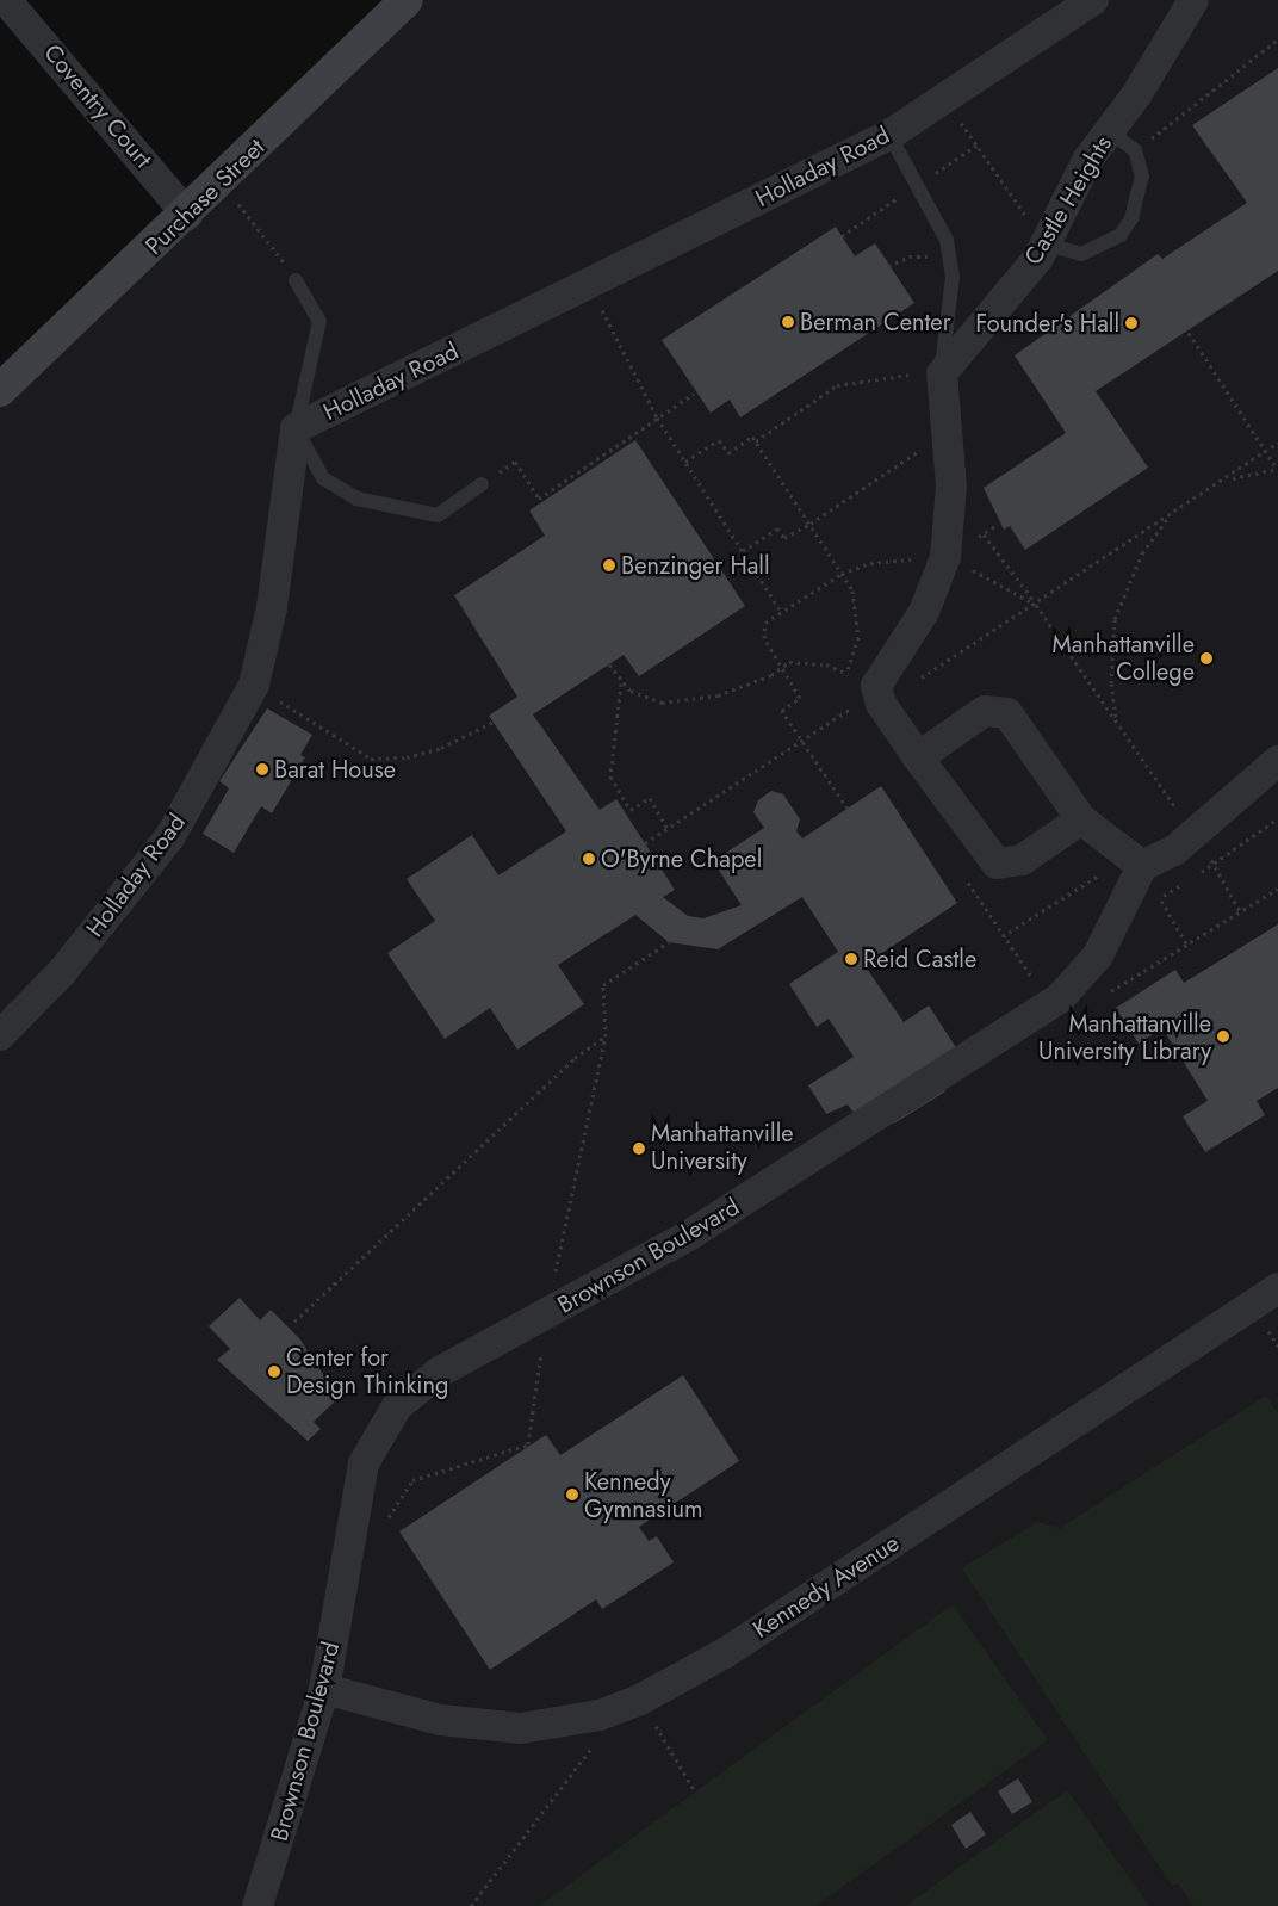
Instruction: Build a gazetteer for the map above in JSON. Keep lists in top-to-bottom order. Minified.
{"streets":{"main road":["Purchase Street"],"street":["Coventry Court","Holladay Road","Castle Heights","Brownson Boulevard","Kennedy Avenue"]},"crossings":[["Coventry Court","Purchase Street"],["Brownson Boulevard","Kennedy Avenue"]],"places":["Berman Center","Founder's Hall","Benzinger Hall","Manhattanville College","Barat House","O'Byrne Chapel","Reid Castle","Manhattanville University Library","Manhattanville University","Center for Design Thinking","Kennedy Gymnasium"]}
